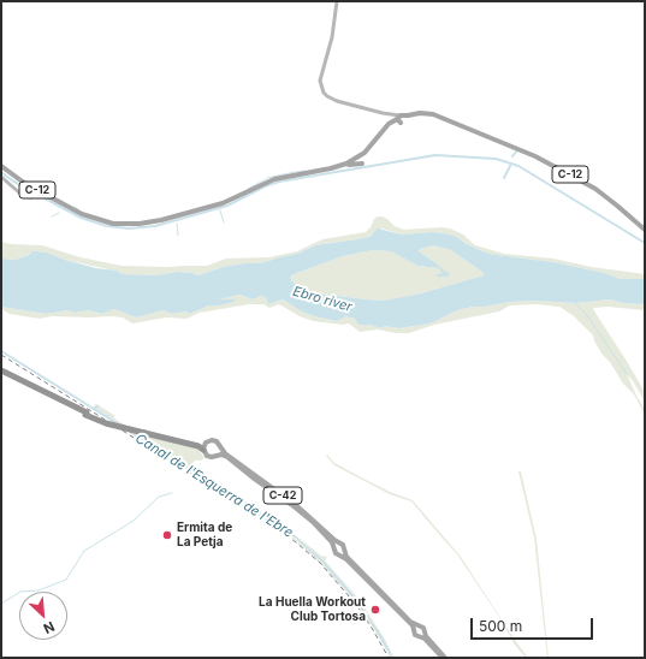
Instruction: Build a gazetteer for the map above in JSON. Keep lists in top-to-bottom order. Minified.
{"streets":{"highway":["C-42"],"main road":["C-12"]},"water":["Ebro river","Canal de l'Esquerra de l'Ebre"],"places":["Ermita de La Petja","La Huella Workout Club Tortosa"],"scale_bar":"500 m","north":"bottom right"}
